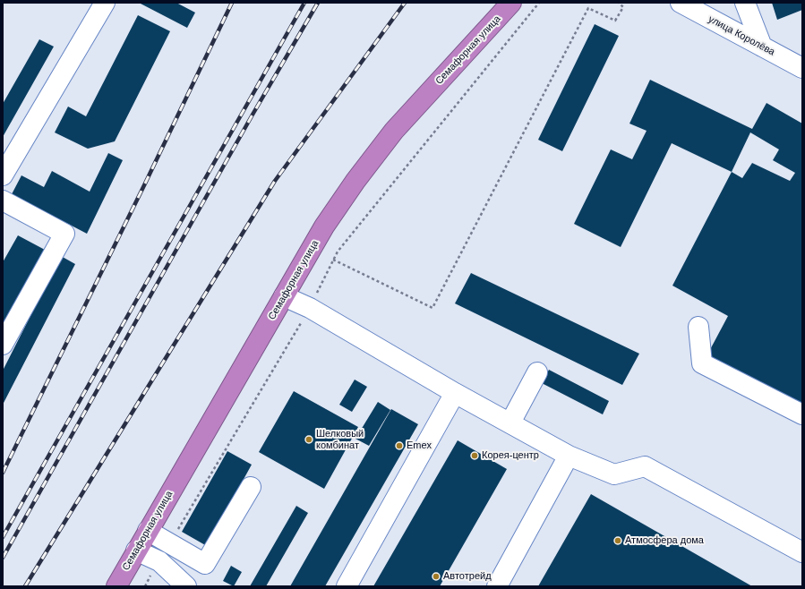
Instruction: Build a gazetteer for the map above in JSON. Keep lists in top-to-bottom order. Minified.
{"streets":{"highway":["Семафорная улица"],"street":["улица Королёва"]},"places":["Шелковый комбинат","Emex","Корея-центр","Атмосфера дома","Автотрейд"]}
